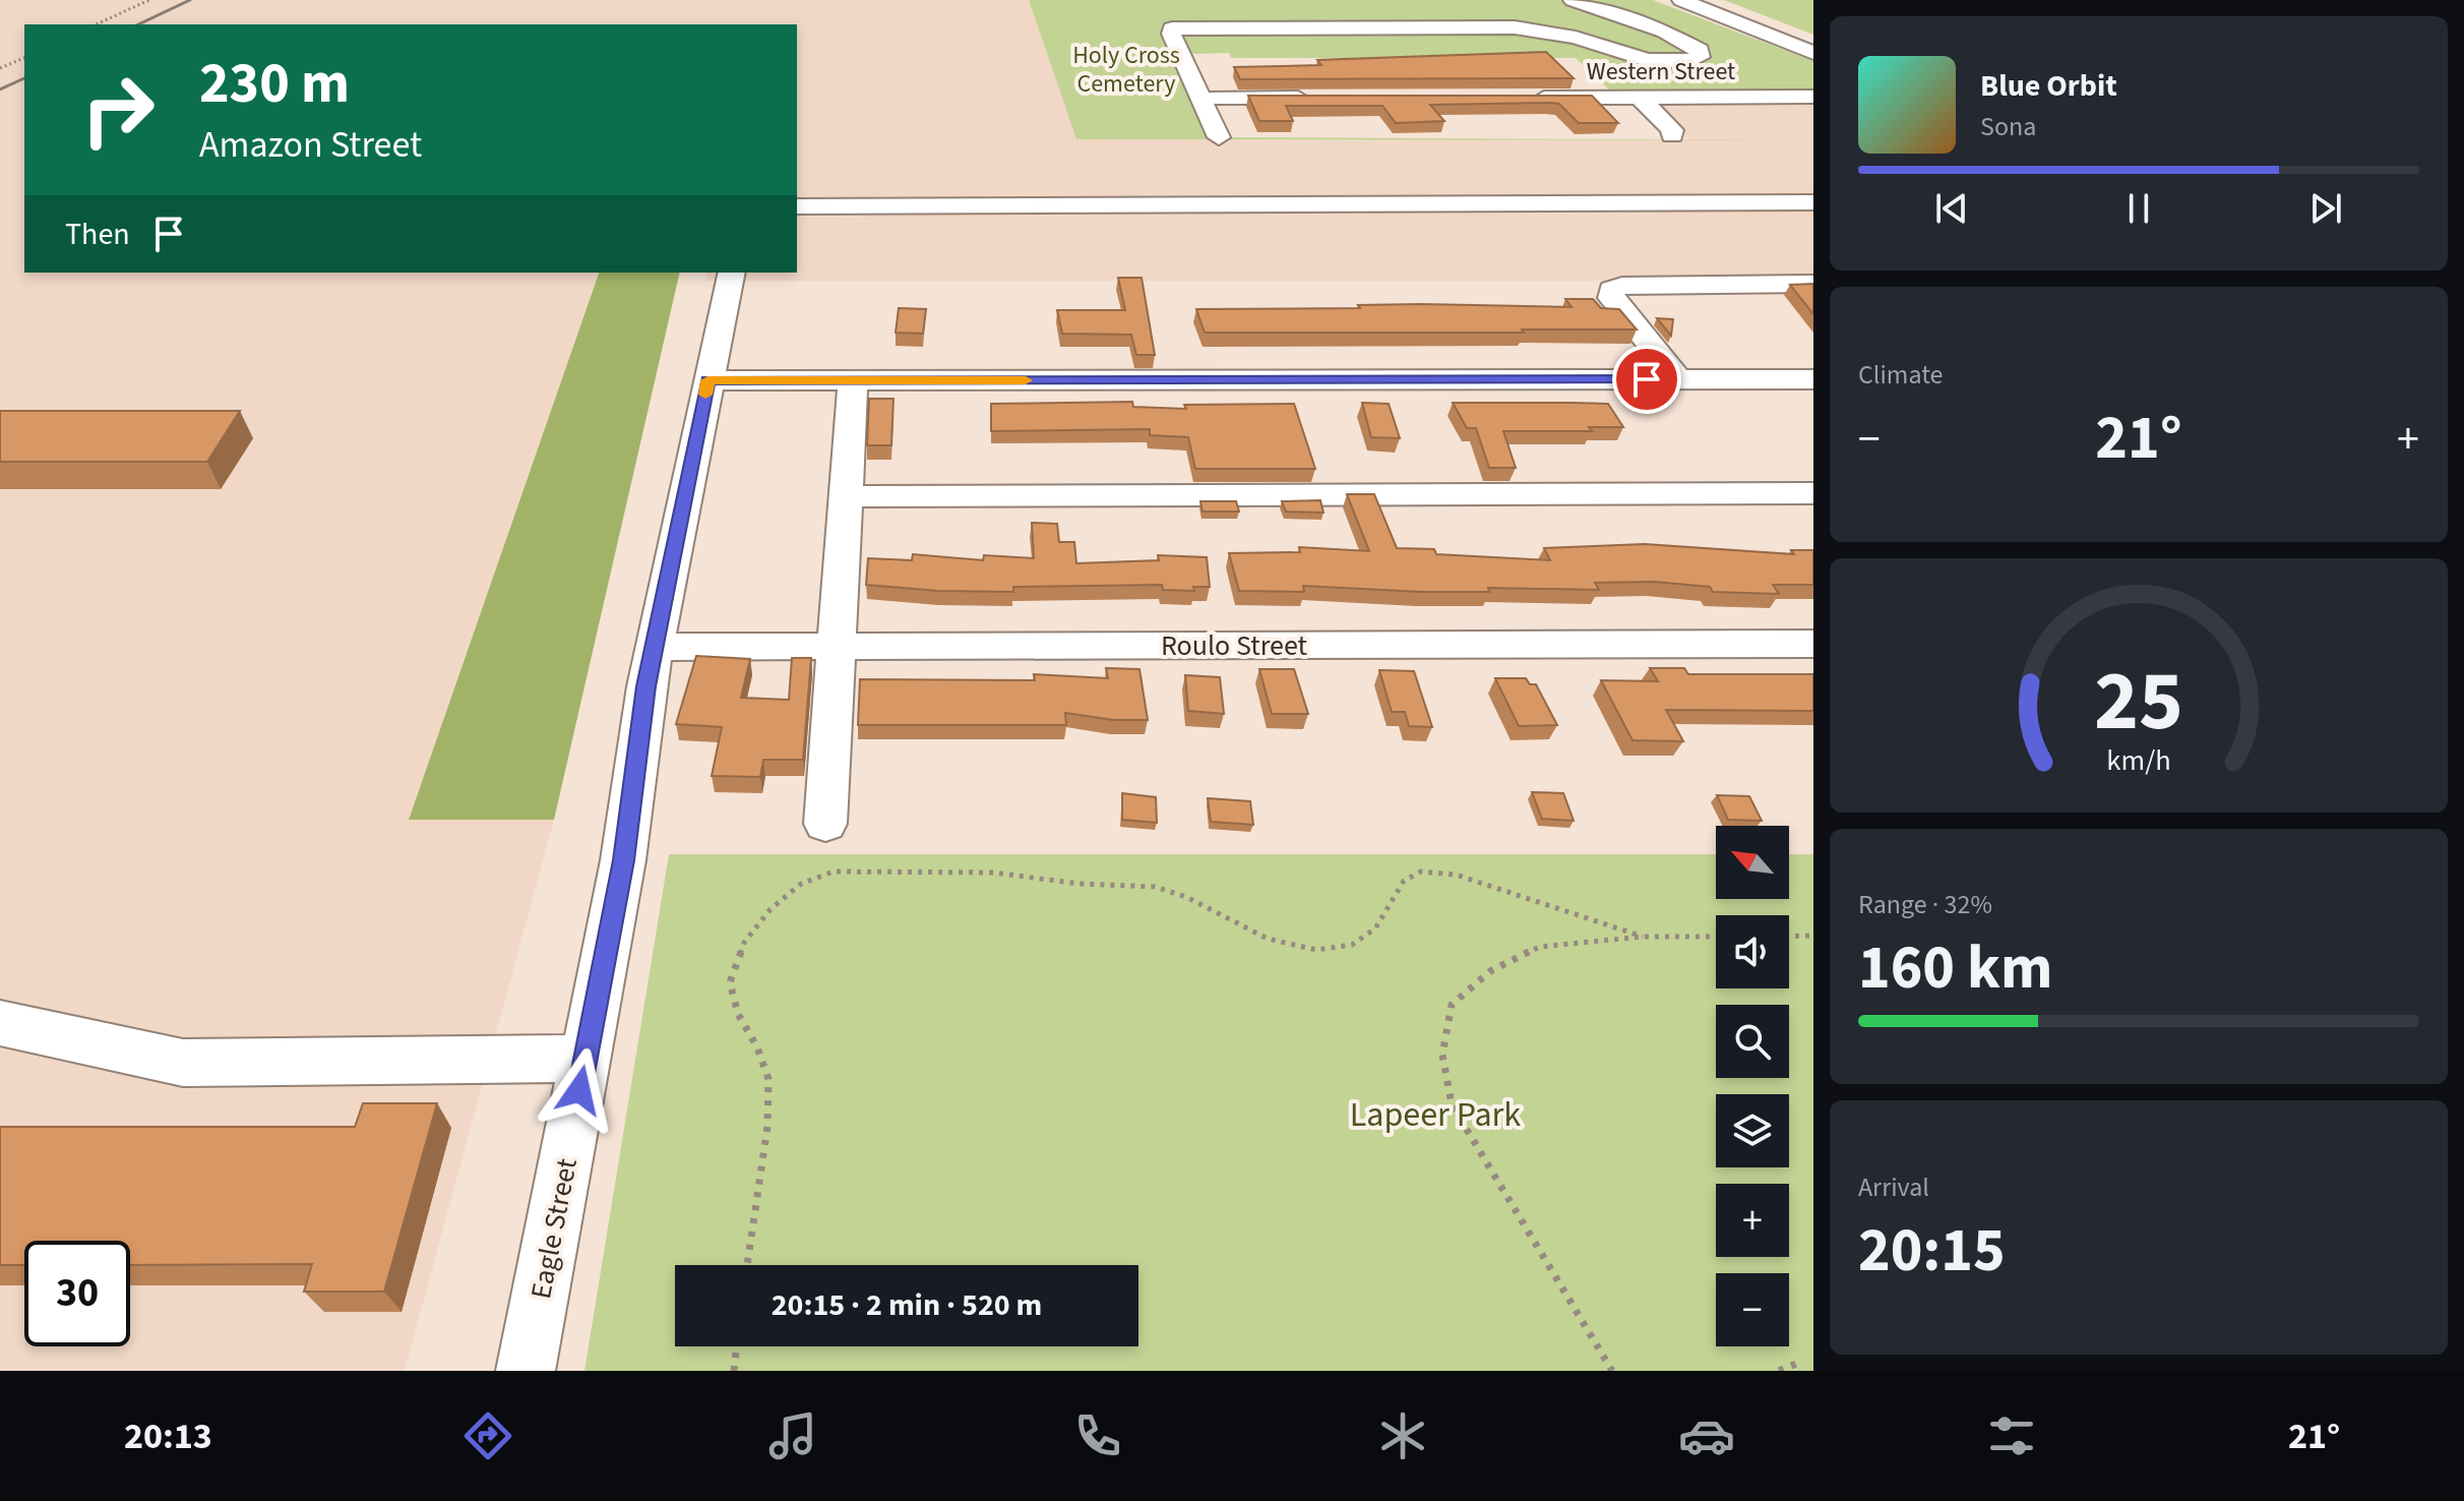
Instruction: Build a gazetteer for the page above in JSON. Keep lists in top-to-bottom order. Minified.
{"streets":{"street":["Western Street","Roulo Street","Eagle Street"]},"crossings":[["Roulo Street","Eagle Street"]],"parks":["Holy Cross Cemetery","Lapeer Park"],"north":"top left","page":{"turn":["230 m","Amazon Street"],"song":["Blue Orbit","Sona"],"then":"Then","tile":["Climate",["Range · 32%","160 km"],["Arrival","20:15"]],"heat":["−","21°","+"],"map_buttons":["+","−"],"limit":"30","trip":"20:15 · 2 min · 520 m","tabs":["20:13","21°"],"gauge":["25","km/h"]}}
